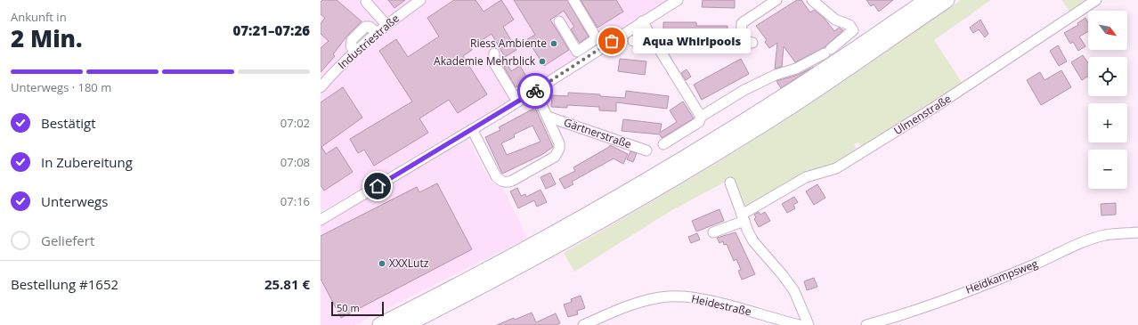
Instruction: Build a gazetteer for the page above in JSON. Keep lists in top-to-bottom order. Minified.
{"streets":{"street":["Industriestraße","Ulmenstraße","Gärtnerstraße","Heidkampsweg","Heidestraße"]},"places":["Aqua Whirlpools","Riess Ambiente","Akademie Mehrblick","XXXLutz"],"scale_bar":"50 m","north":"bottom right","page":{"heading":["2 Min.","Ankunft in","07:21–07:26"],"panel":["Bestellung #1652","25.81 €"],"map_buttons":["+","−"],"bubble":"Aqua Whirlpools","bar":"Unterwegs · 180 m","list":[["Bestätigt","07:02"],["In Zubereitung","07:08"],["Unterwegs","07:16"],"Geliefert"],"scale":"50 m"}}
